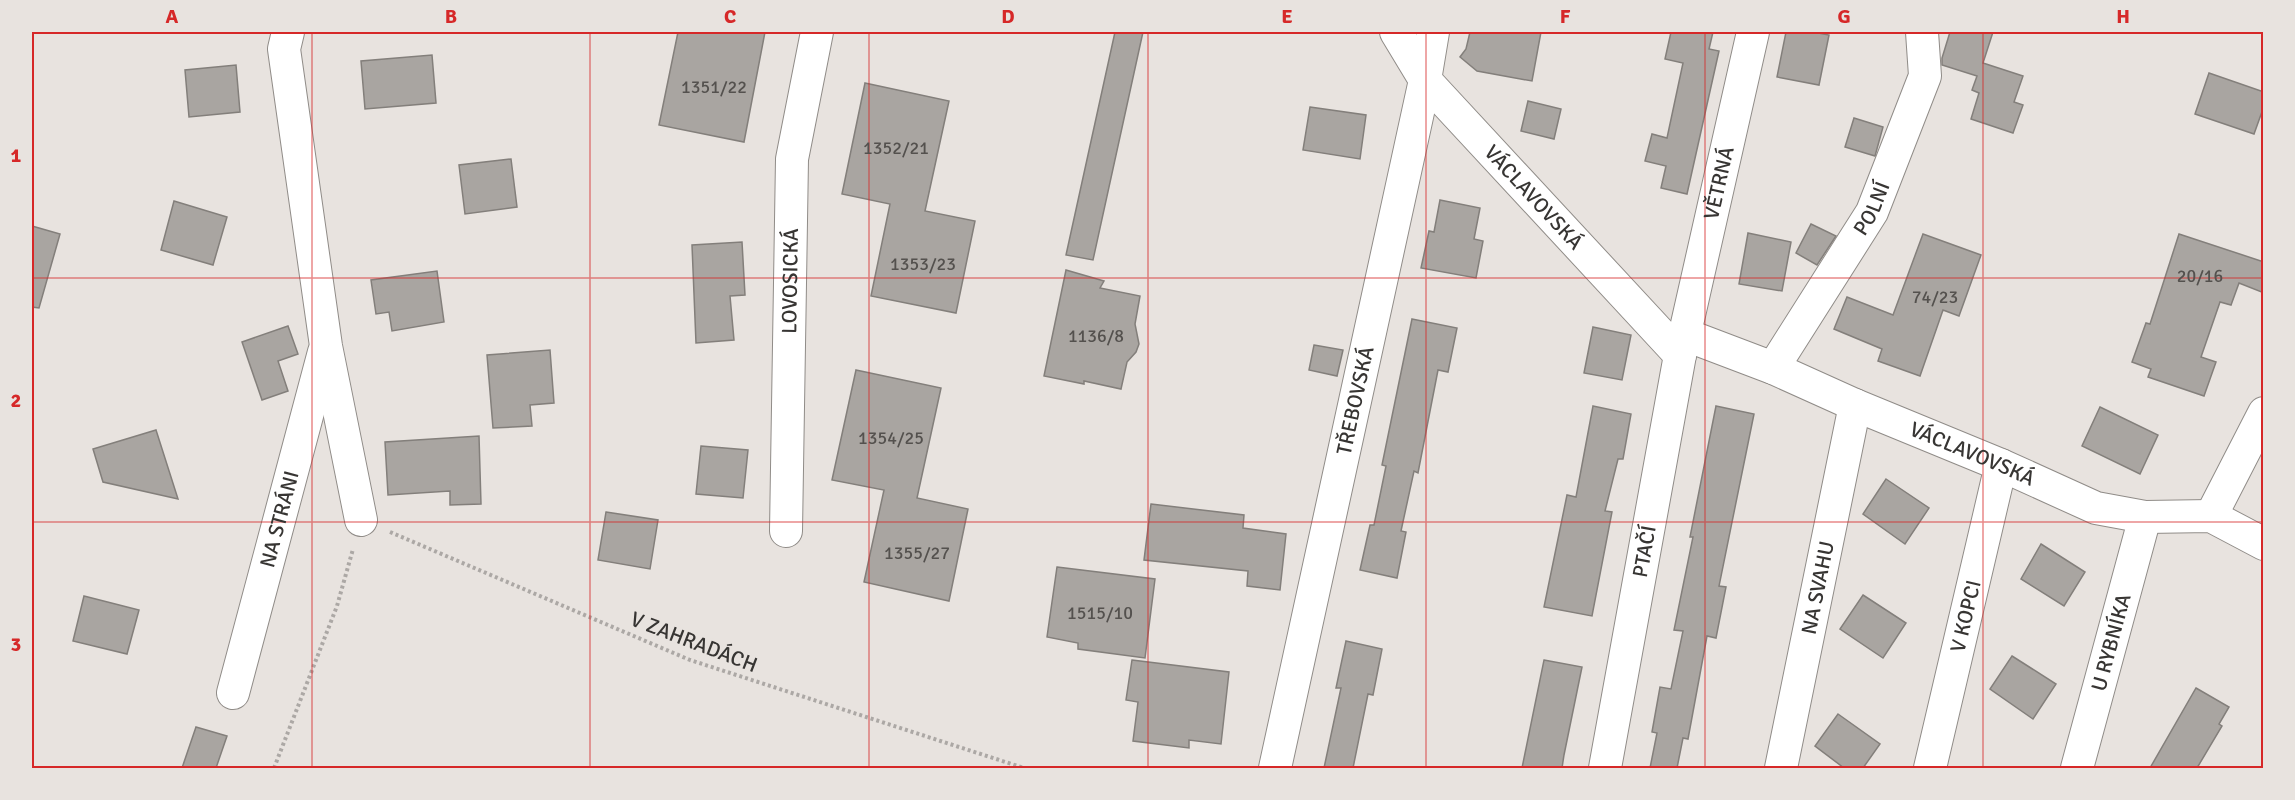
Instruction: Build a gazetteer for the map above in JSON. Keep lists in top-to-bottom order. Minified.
{"streets":{"street":["VĚTRNÁ","VÁCLAVOVSKÁ","POLNÍ","LOVOSICKÁ","TŘEBOVSKÁ","NA STRÁNI","PTAČÍ","NA SVAHU","V KOPCI","U RYBNÍKA"],"path":["V ZAHRADÁCH"]},"crossings":[["VĚTRNÁ","VÁCLAVOVSKÁ"],["VĚTRNÁ","PTAČÍ"],["VÁCLAVOVSKÁ","POLNÍ"],["VÁCLAVOVSKÁ","TŘEBOVSKÁ"],["VÁCLAVOVSKÁ","PTAČÍ"],["VÁCLAVOVSKÁ","NA SVAHU"],["VÁCLAVOVSKÁ","V KOPCI"],["VÁCLAVOVSKÁ","U RYBNÍKA"],["NA STRÁNI","V ZAHRADÁCH"]],"house_numbers":["1351/22","1352/21","1353/23","20/16","74/23","1136/8","1354/25","1355/27","1515/10"],"grid":{"columns":["A","B","C","D","E","F","G","H"],"rows":["1","2","3"]}}
